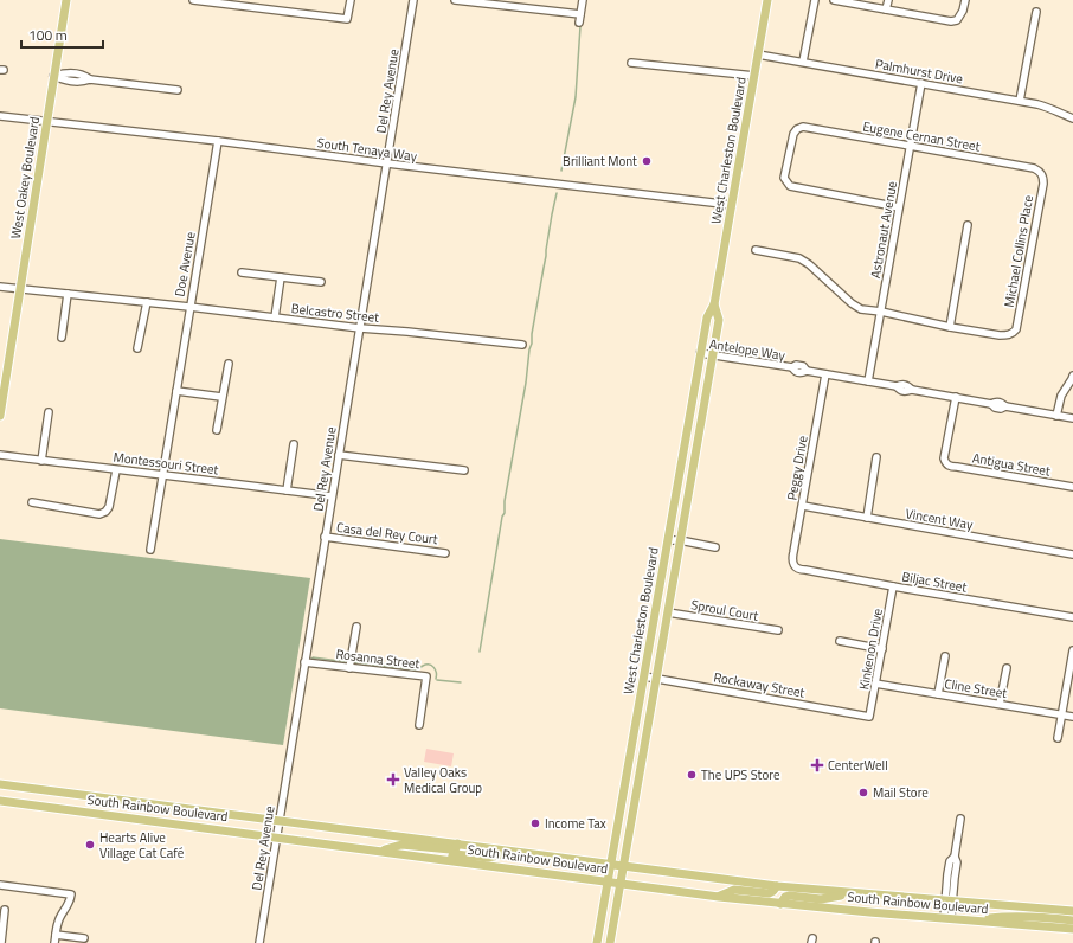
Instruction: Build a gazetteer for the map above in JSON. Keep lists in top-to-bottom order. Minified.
{"streets":{"main road":["West Charleston Boulevard","West Oakey Boulevard","South Rainbow Boulevard"],"street":["Palmhurst Drive","Del Rey Avenue","Eugene Cernan Street","South Tenaya Way","Astronaut Avenue","Michael Collins Place","Doe Avenue","Belcastro Street","Antelope Way","Montessouri Street","Antigua Street","Peggy Drive","Vincent Way","Casa del Rey Court","Biljac Street","Sproul Court","Kinkenon Drive","Rosanna Street","Rockaway Street","Cline Street"]},"crossings":[["Palmhurst Drive","West Charleston Boulevard"],["Palmhurst Drive","Astronaut Avenue"],["Del Rey Avenue","South Tenaya Way"],["Del Rey Avenue","Belcastro Street"],["Del Rey Avenue","Montessouri Street"],["Del Rey Avenue","Casa del Rey Court"],["Del Rey Avenue","Rosanna Street"],["Del Rey Avenue","South Rainbow Boulevard"],["Eugene Cernan Street","Astronaut Avenue"],["Eugene Cernan Street","Michael Collins Place"],["South Tenaya Way","West Charleston Boulevard"],["South Tenaya Way","West Oakey Boulevard"],["South Tenaya Way","Doe Avenue"],["West Charleston Boulevard","Antelope Way"],["West Charleston Boulevard","Sproul Court"],["West Charleston Boulevard","Rockaway Street"],["West Charleston Boulevard","South Rainbow Boulevard"],["West Oakey Boulevard","Belcastro Street"],["Astronaut Avenue","Antelope Way"],["Doe Avenue","Belcastro Street"],["Doe Avenue","Montessouri Street"],["Antelope Way","Antigua Street"],["Antelope Way","Peggy Drive"],["Peggy Drive","Vincent Way"],["Peggy Drive","Biljac Street"],["Biljac Street","Kinkenon Drive"],["Kinkenon Drive","Rockaway Street"],["Kinkenon Drive","Cline Street"]],"places":{"other":["Brilliant Mont","The UPS Store","Mail Store","Income Tax","Hearts Alive Village Cat Café"],"health":["CenterWell","Valley Oaks Medical Group"]},"scale_bar":"100 m"}
